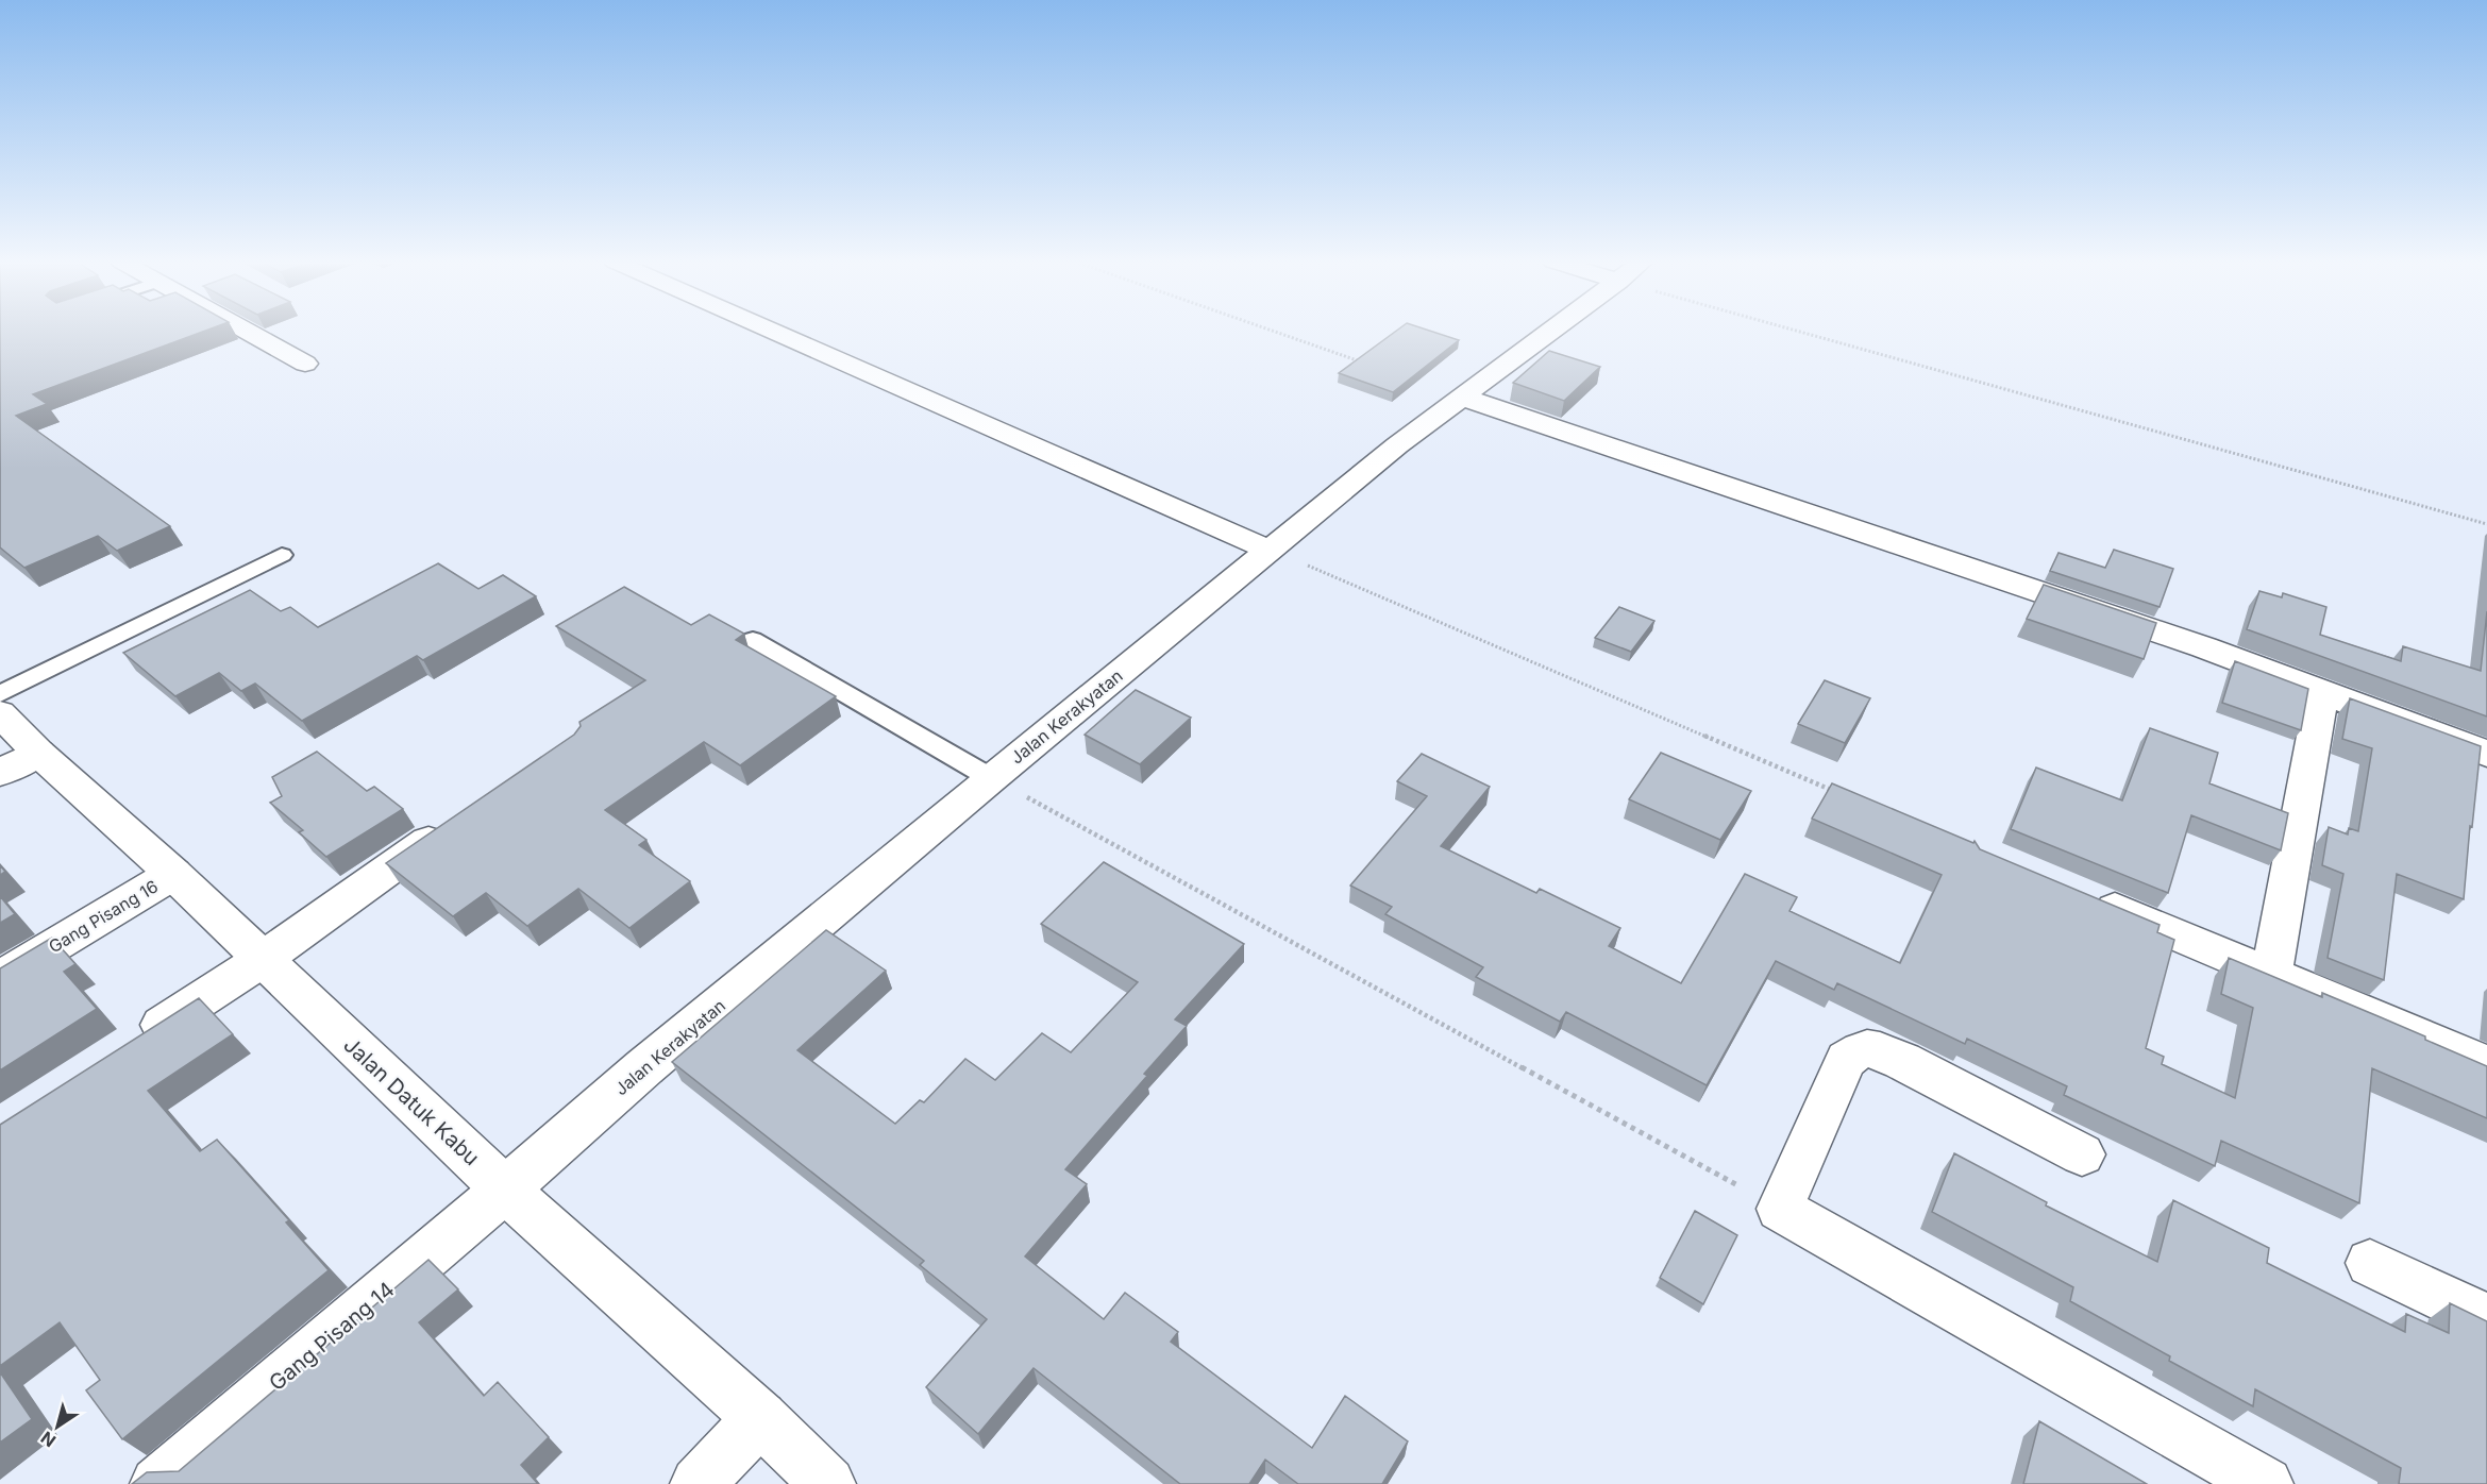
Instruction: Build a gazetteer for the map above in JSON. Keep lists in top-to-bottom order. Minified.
{"streets":{"street":["Jalan Kerakyatan","Gang Pisang 16","Jalan Datuk Kabu","Gang Pisang 14"]},"crossings":[["Jalan Kerakyatan","Jalan Datuk Kabu"],["Jalan Kerakyatan","Gang Pisang 14"],["Gang Pisang 16","Jalan Datuk Kabu"],["Jalan Datuk Kabu","Gang Pisang 14"]],"north":"bottom left"}
